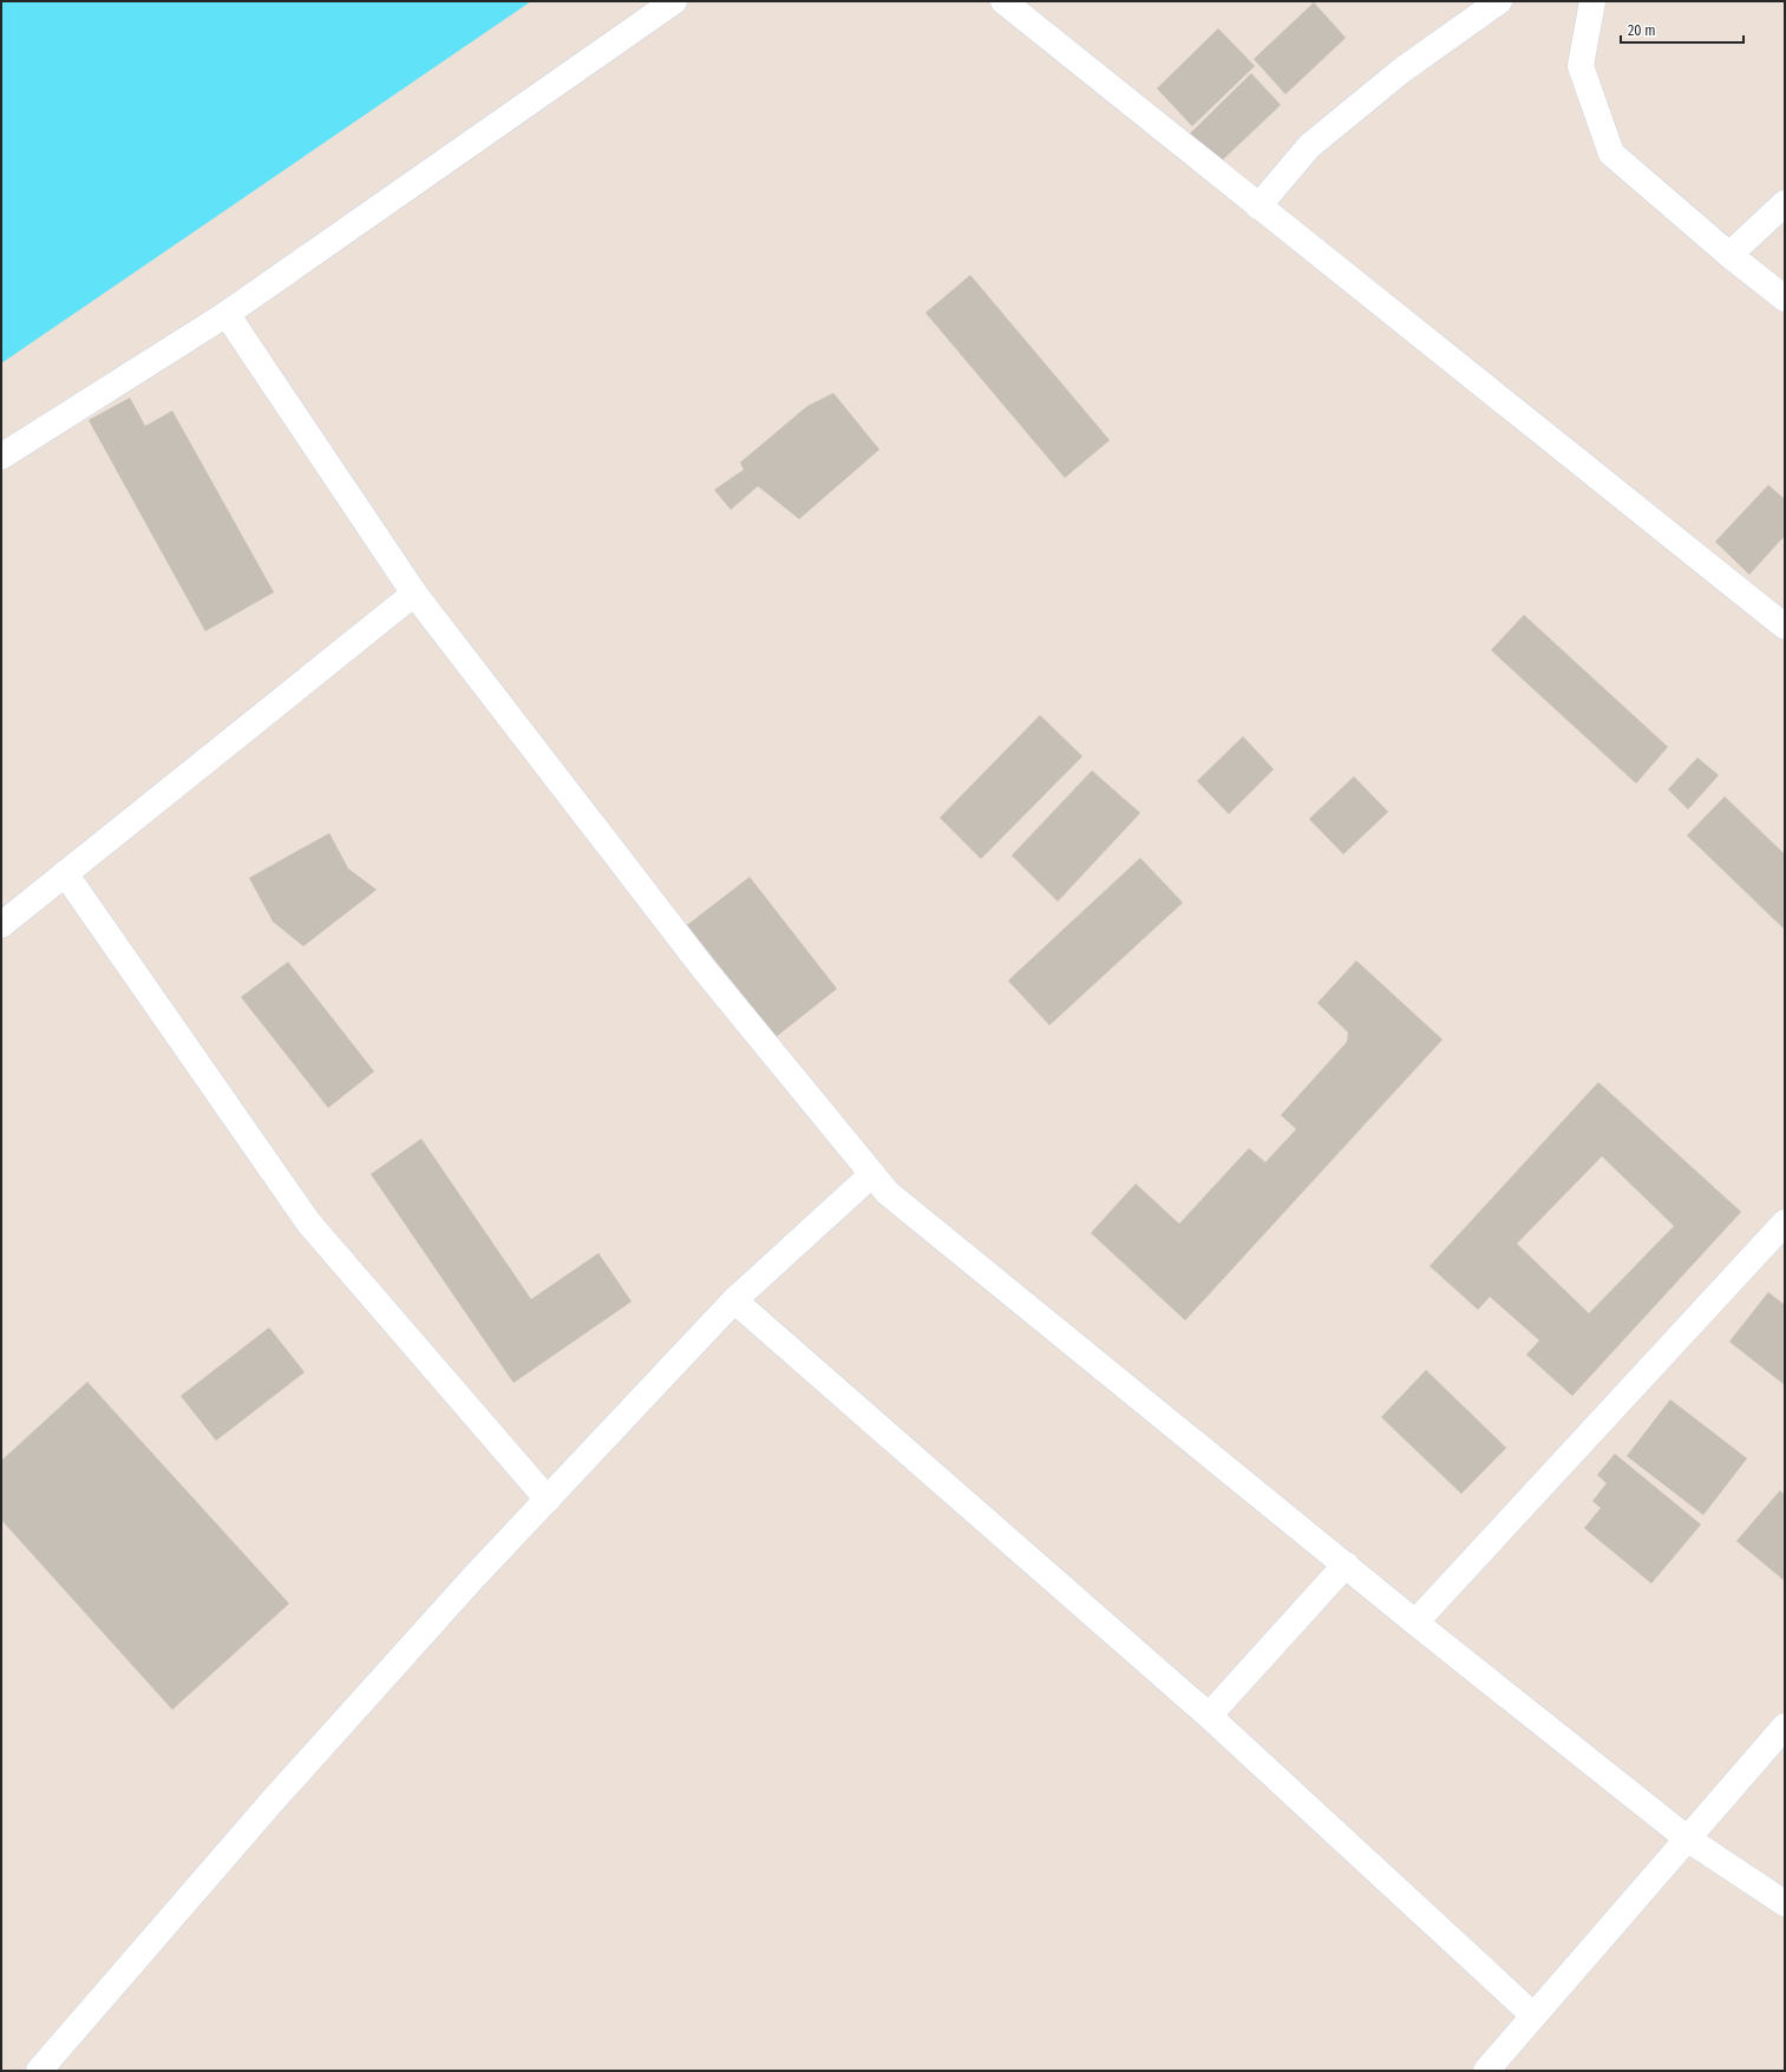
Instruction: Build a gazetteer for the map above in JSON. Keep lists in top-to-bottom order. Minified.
{"scale_bar":"20 m"}
